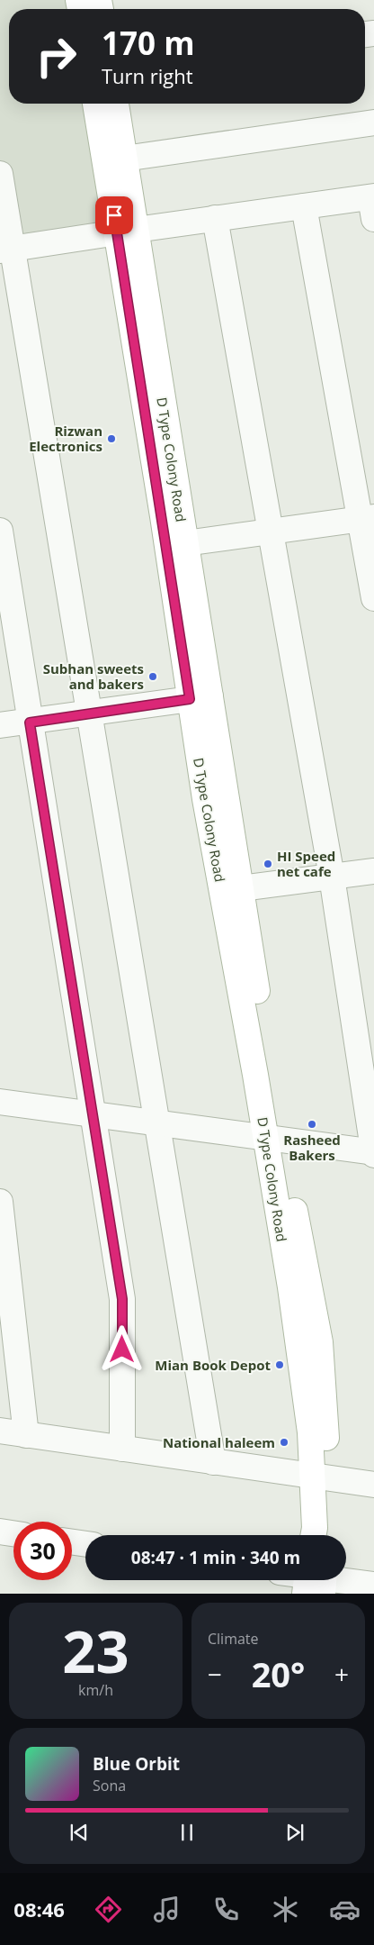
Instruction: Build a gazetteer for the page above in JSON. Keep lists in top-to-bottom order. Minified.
{"streets":{"main road":["D Type Colony Road"]},"places":["Rizwan Electronics","Subhan sweets and bakers","HI Speed net cafe","Rasheed Bakers","Mian Book Depot","National haleem"],"page":{"turn":["170 m","Turn right"],"limit":"30","trip":"08:47 · 1 min · 340 m","tile":[["23","km/h"],"Climate"],"heat":["−","20°","+"],"song":["Blue Orbit","Sona"],"tabs":"08:46"}}
